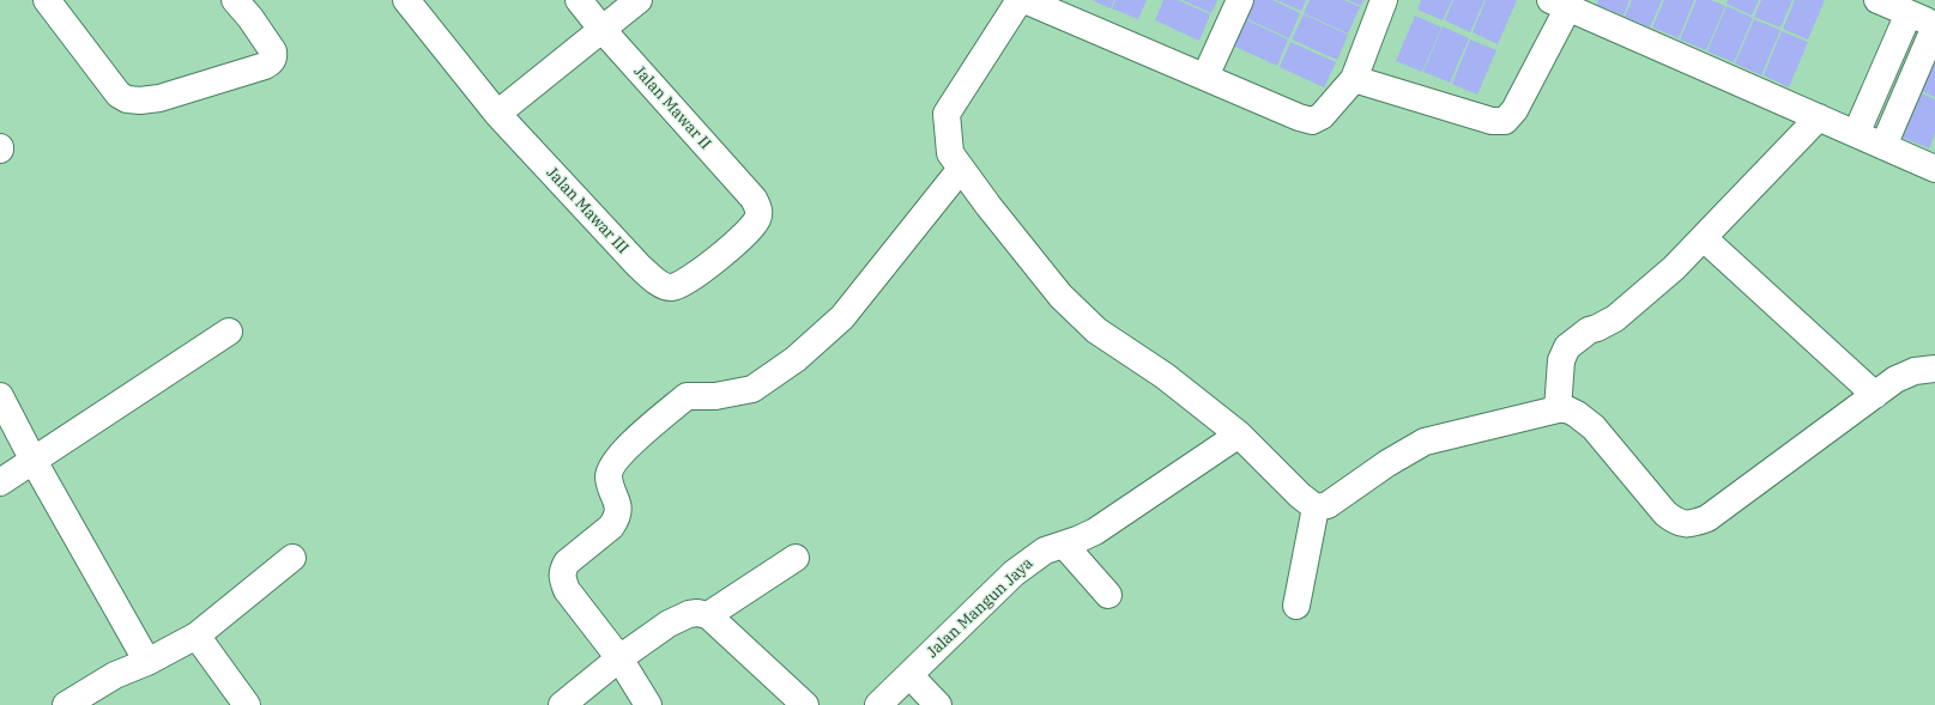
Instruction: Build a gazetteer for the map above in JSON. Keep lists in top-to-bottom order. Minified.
{"streets":{"street":["Jalan Mawar II","Jalan Mawar III","Jalan Mangun Jaya"]},"crossings":[["Jalan Mawar II","Jalan Mawar III"]]}
